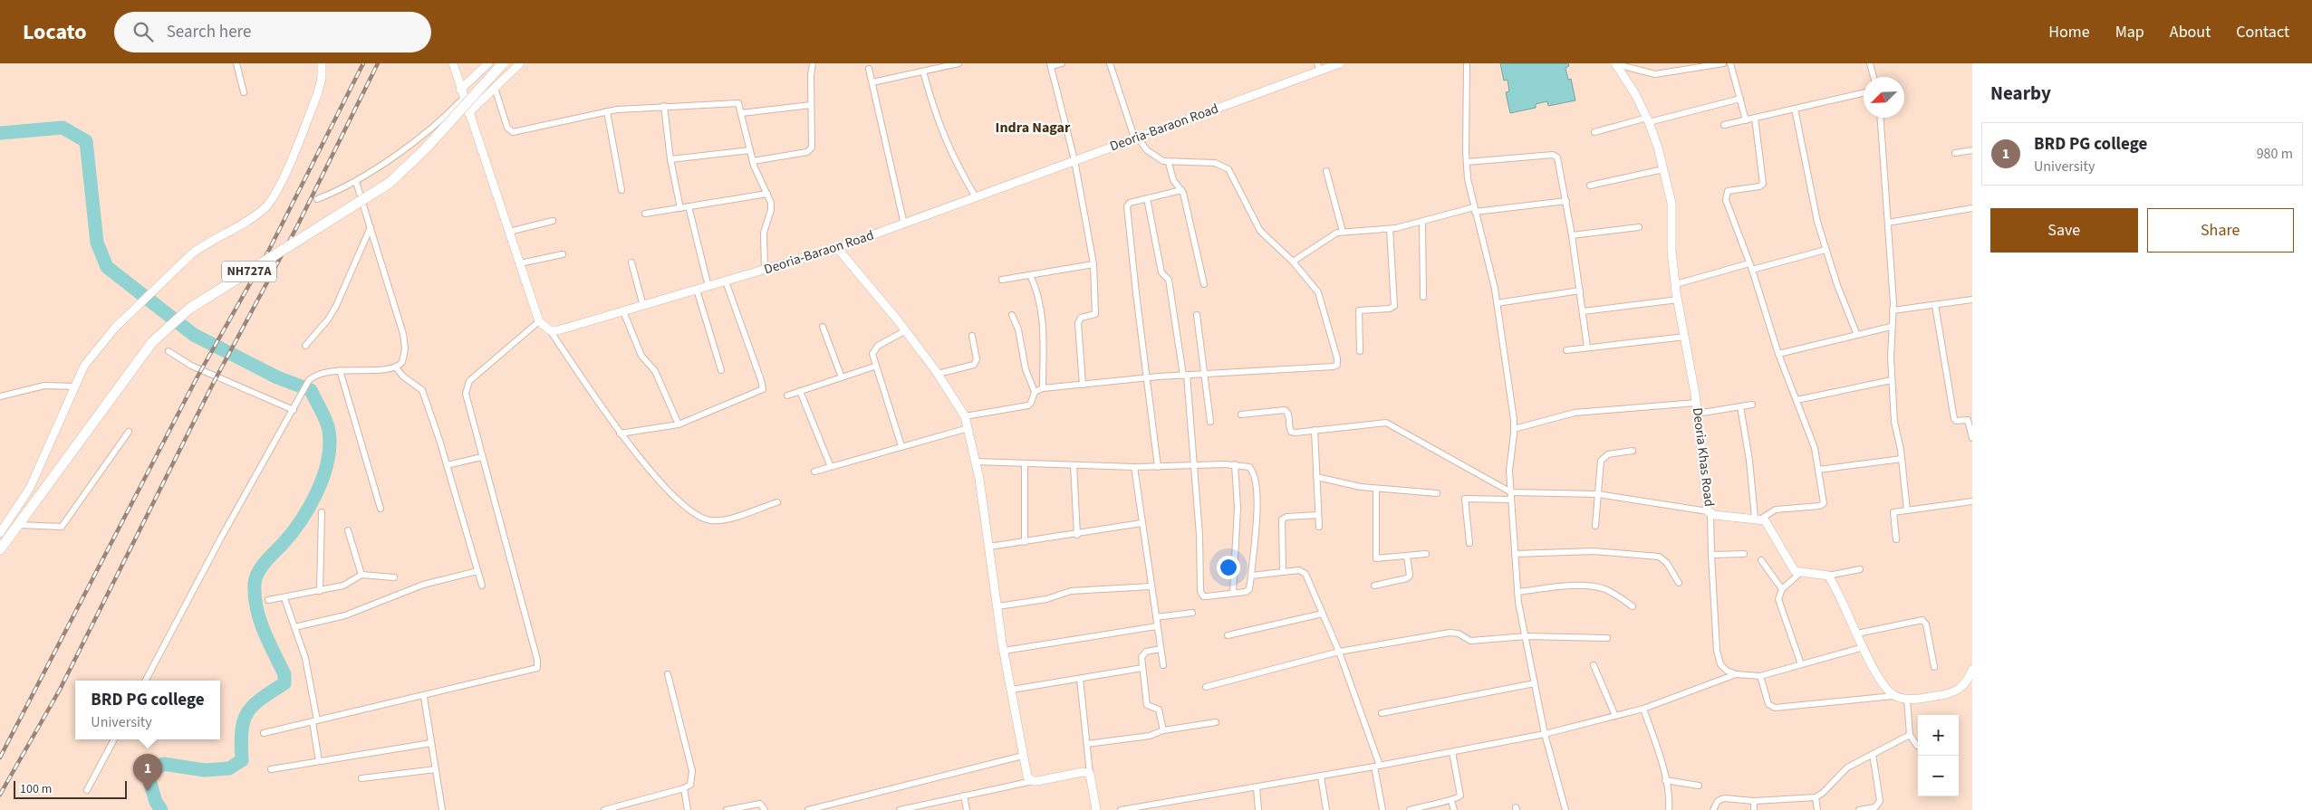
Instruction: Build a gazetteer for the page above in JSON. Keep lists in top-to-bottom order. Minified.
{"streets":{"highway":["NH727A"],"street":["Deoria-Baraon Road","Deoria Khas Road"]},"districts":["Indra Nagar"],"scale_bar":"100 m","north":"bottom left","page":{"header":"Locato","search":"Search here","nav":["Home","Map","About","Contact"],"heading":"Nearby","list":[{"mark":"1","name":"BRD PG college","note":"University","value":"980 m"}],"buttons":["Save","Share"],"popup":["BRD PG college","University"],"map_buttons":["+","−"],"pins":"1","scale":"100 m"}}
